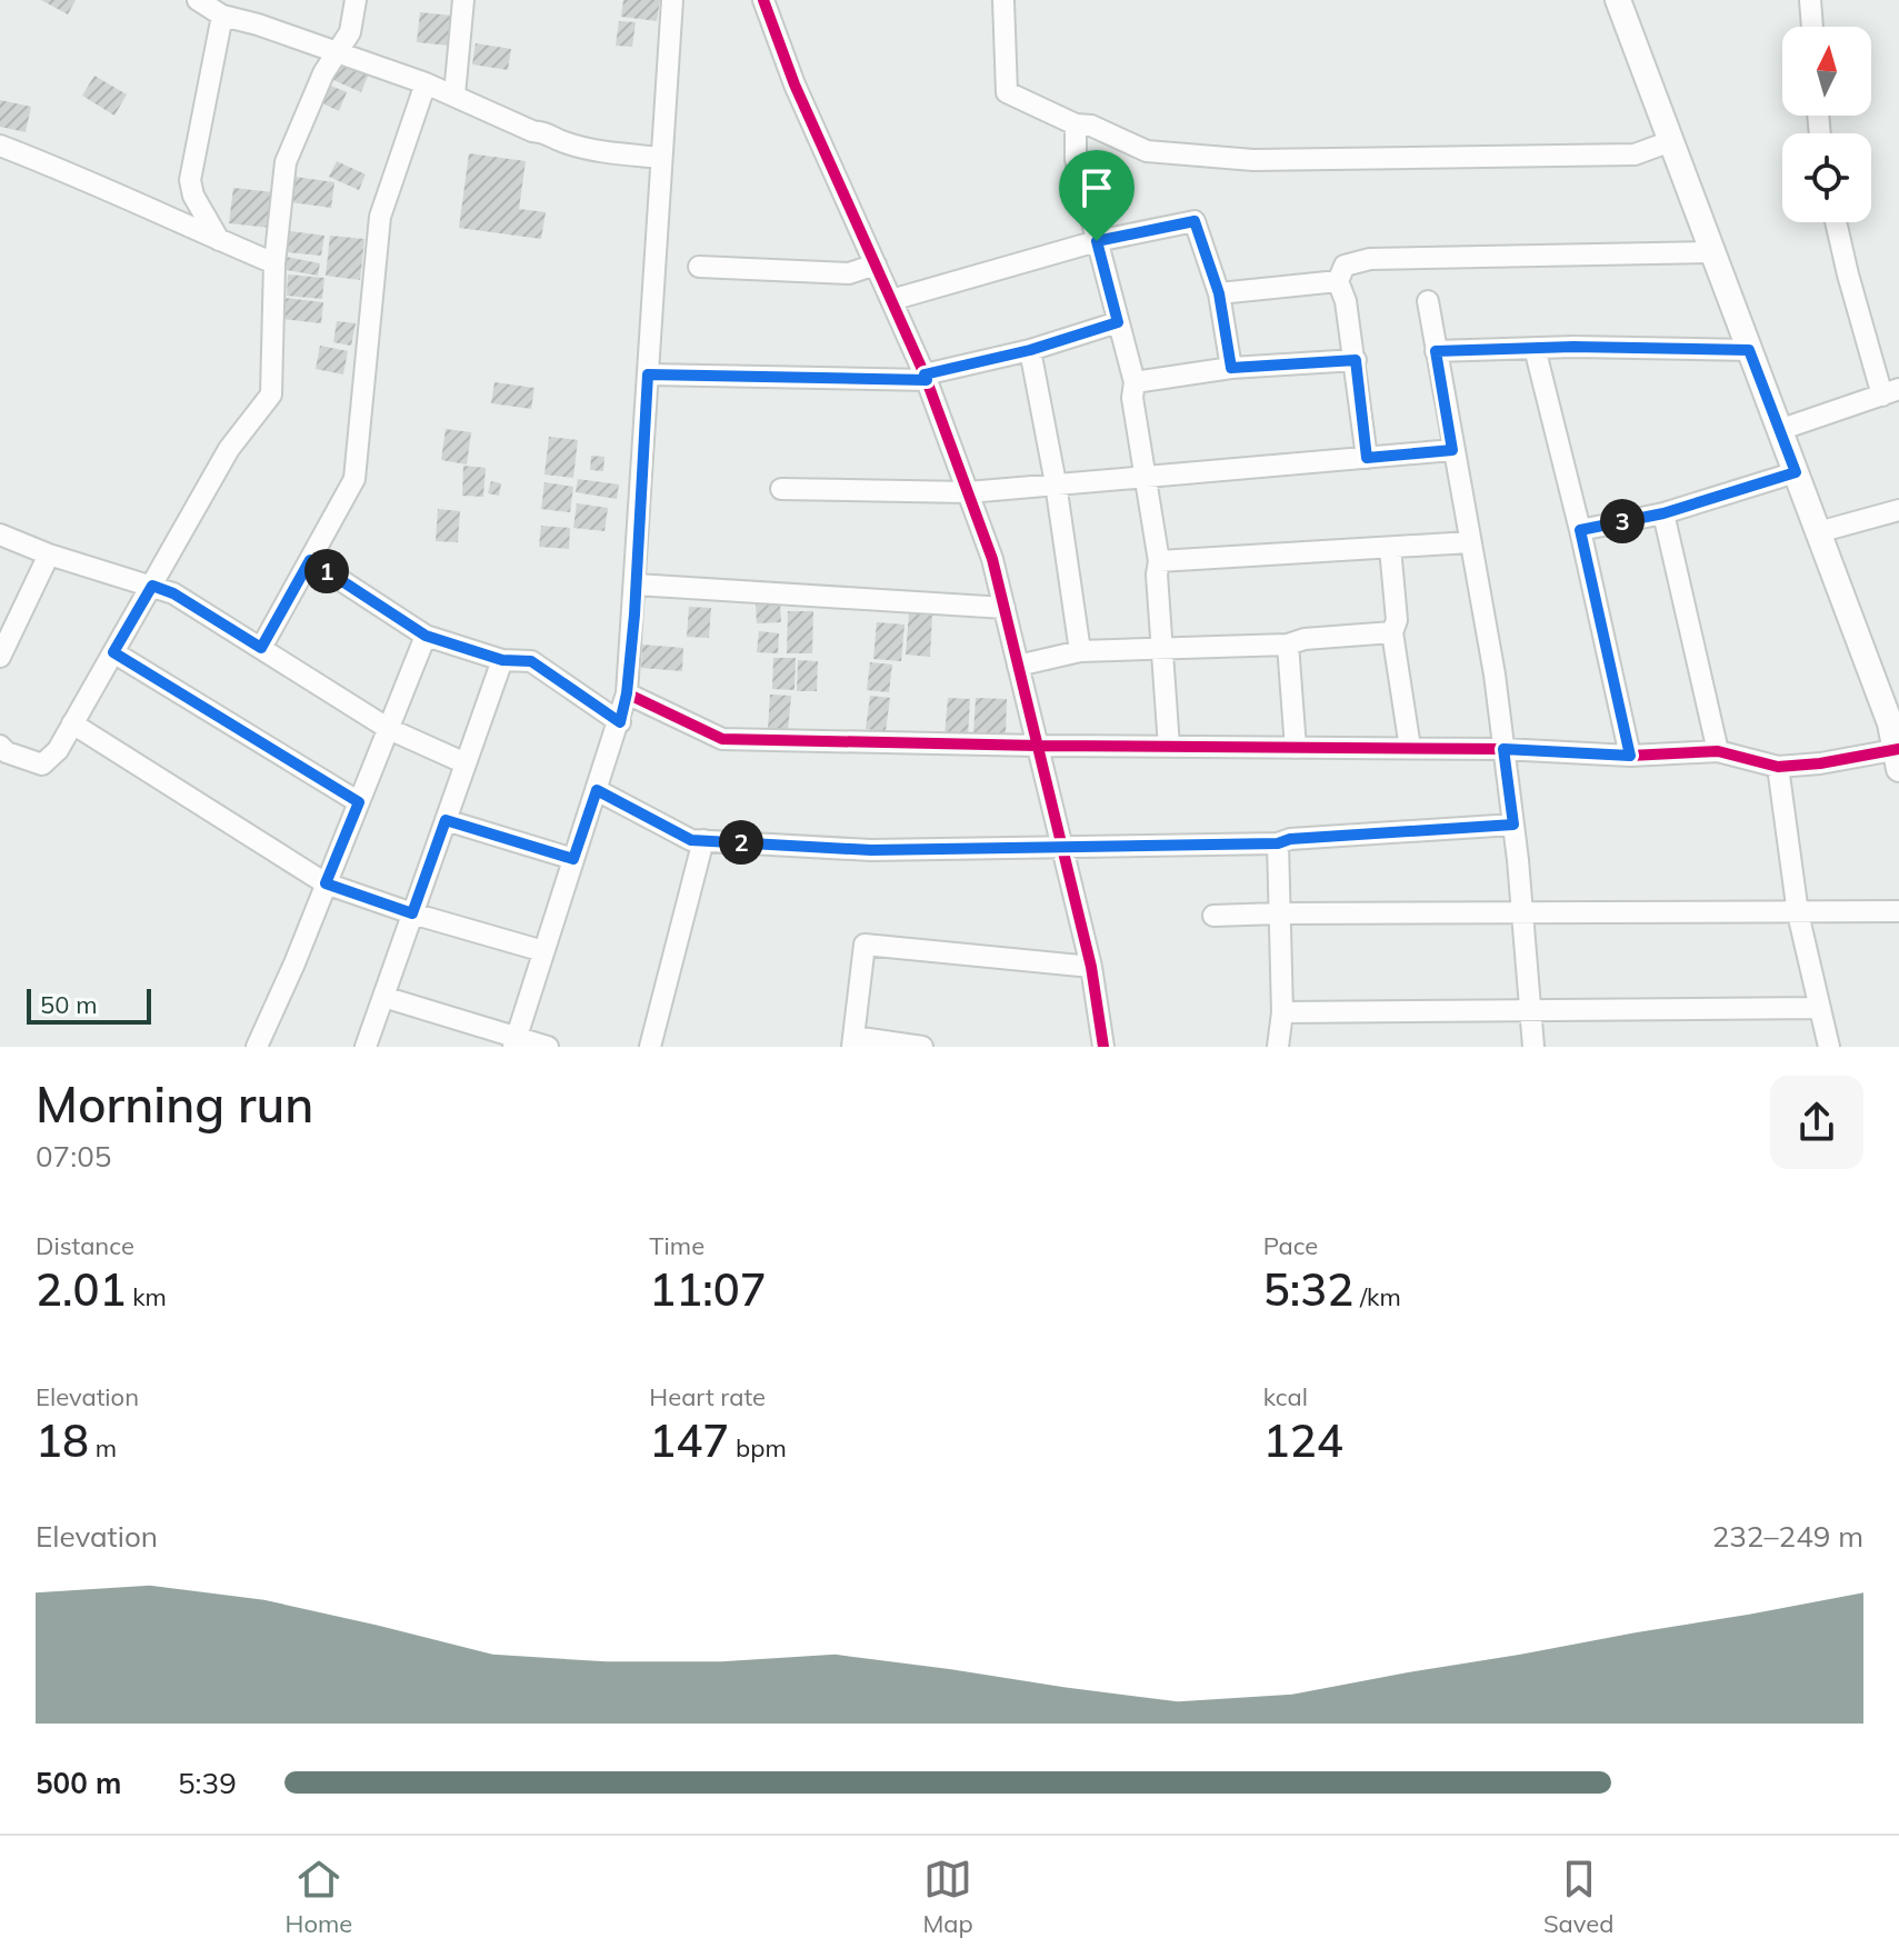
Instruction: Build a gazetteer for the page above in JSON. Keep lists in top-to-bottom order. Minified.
{"scale_bar":"50 m","north":"top","page":{"pins":["3","1","2"],"scale":"50 m","heading":["Morning run","07:05"],"stats":[["Distance","2.01 km"],["Time","11:07"],["Pace","5:32 /km"],["Elevation","18 m"],["Heart rate","147 bpm"],["kcal","124"]],"chart":["Elevation","232–249 m"],"list":[{"name":"500 m","note":"5:39"}],"tabs":["Home","Map","Saved"]}}
